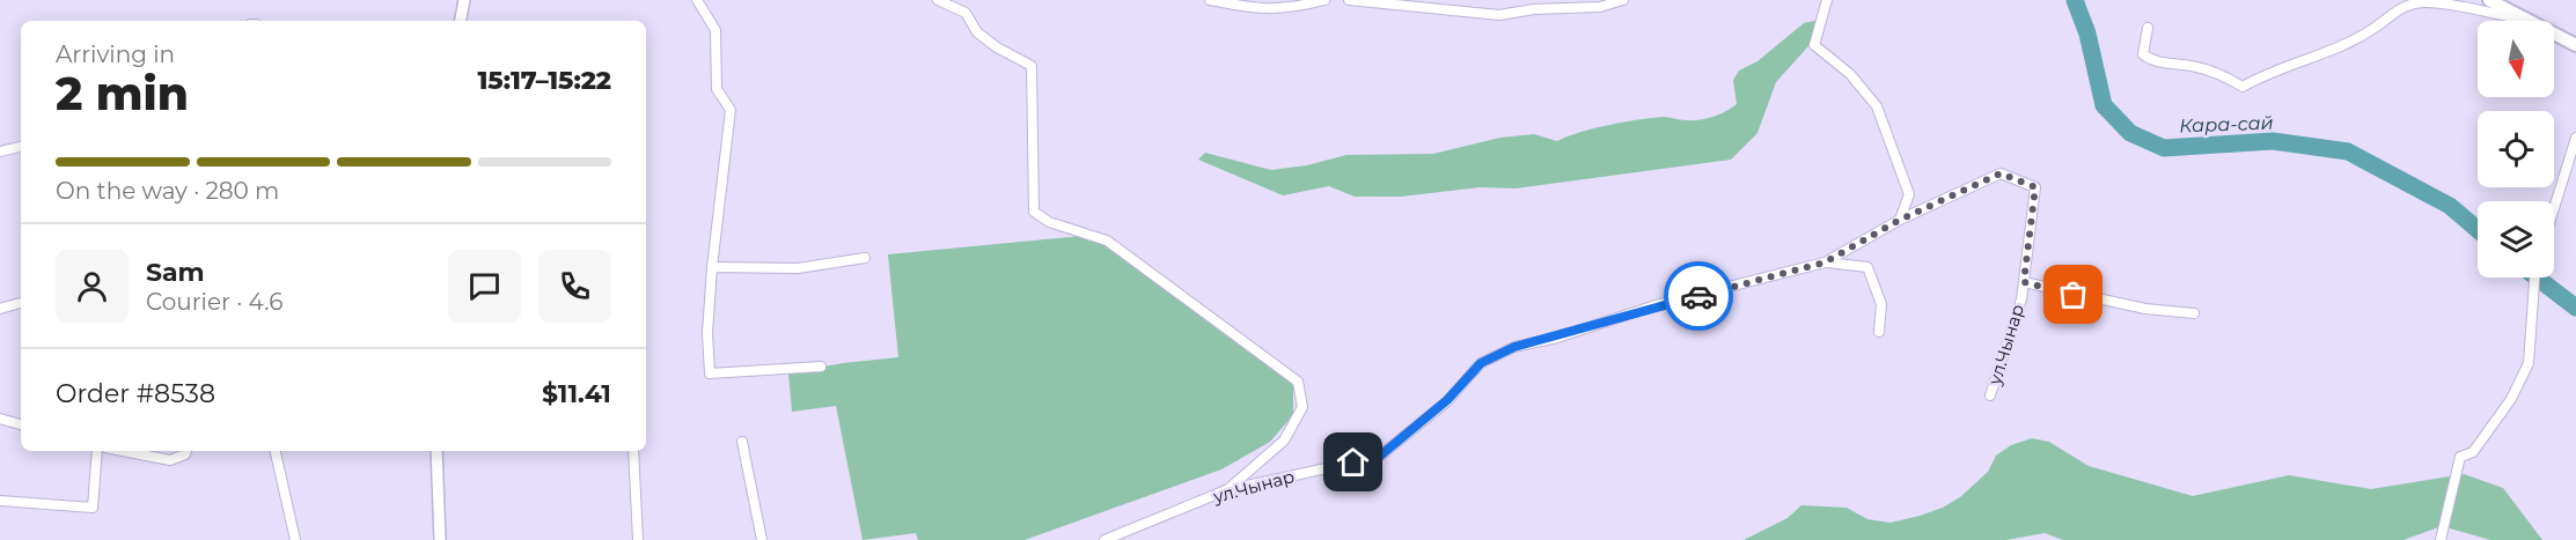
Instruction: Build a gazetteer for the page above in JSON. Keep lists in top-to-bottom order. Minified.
{"streets":{"street":["ул.Чынар"]},"water":["Кара-сай"],"north":"bottom","page":{"heading":["2 min","Arriving in","15:17–15:22"],"panel":["Sam","Courier · 4.6","Order #8538","$11.41"],"bar":"On the way · 280 m"}}
